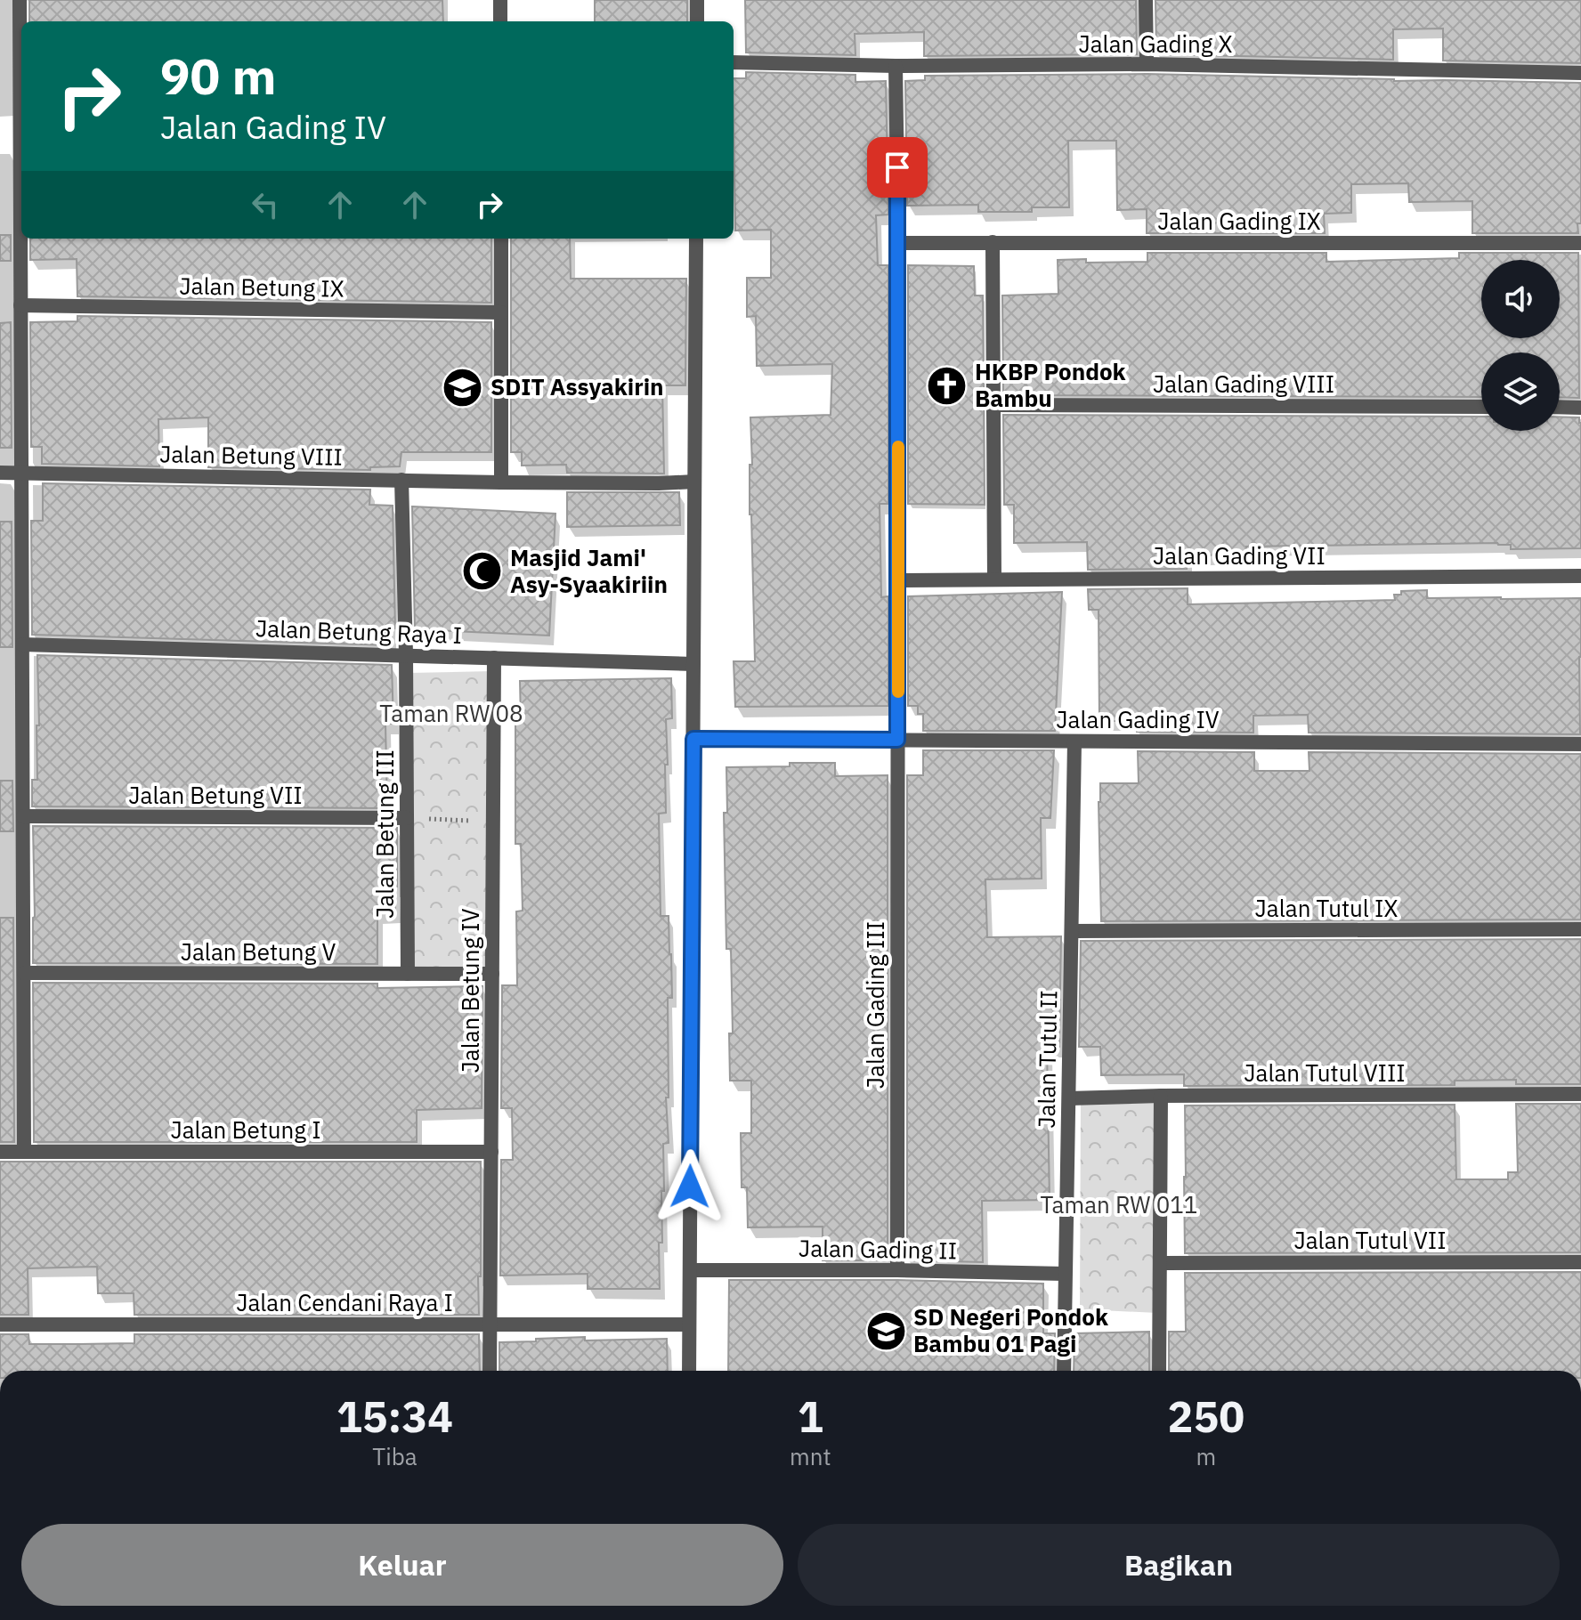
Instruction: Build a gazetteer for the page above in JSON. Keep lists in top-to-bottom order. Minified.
{"streets":{"street":["Jalan Gading X","Jalan Gading IX","Jalan Betung IX","Jalan Gading VIII","Jalan Betung VIII","Jalan Gading VII","Jalan Betung Raya I","Jalan Gading IV","Jalan Betung VII","Jalan Betung III","Jalan Tutul IX","Jalan Betung V","Jalan Betung IV","Jalan Gading III","Jalan Tutul II","Jalan Tutul VIII","Jalan Betung I","Jalan Tutul VII","Jalan Gading II","Jalan Cendani Raya I"]},"crossings":[["Jalan Gading X","Jalan Gading III"],["Jalan Gading IX","Jalan Gading III"],["Jalan Betung VIII","Jalan Betung III"],["Jalan Gading VII","Jalan Gading III"],["Jalan Betung Raya I","Jalan Betung III"],["Jalan Betung Raya I","Jalan Betung IV"],["Jalan Gading IV","Jalan Gading III"],["Jalan Gading IV","Jalan Tutul II"],["Jalan Betung VII","Jalan Betung III"],["Jalan Betung III","Jalan Betung V"],["Jalan Tutul IX","Jalan Tutul II"],["Jalan Betung V","Jalan Betung IV"],["Jalan Betung IV","Jalan Betung I"],["Jalan Betung IV","Jalan Cendani Raya I"],["Jalan Gading III","Jalan Gading II"],["Jalan Tutul II","Jalan Tutul VIII"],["Jalan Tutul II","Jalan Gading II"]],"parks":["Taman RW 08","Taman RW 011"],"places":{"church":["HKBP Pondok Bambu"],"school or university":["SDIT Assyakirin","SD Negeri Pondok Bambu 01 Pagi"],"mosque":["Masjid Jami' Asy-Syaakiriin"]},"page":{"turn":["90 m","Jalan Gading IV"],"eta":["15:34","Tiba","1","mnt","250","m"],"buttons":["Keluar","Bagikan"]}}
